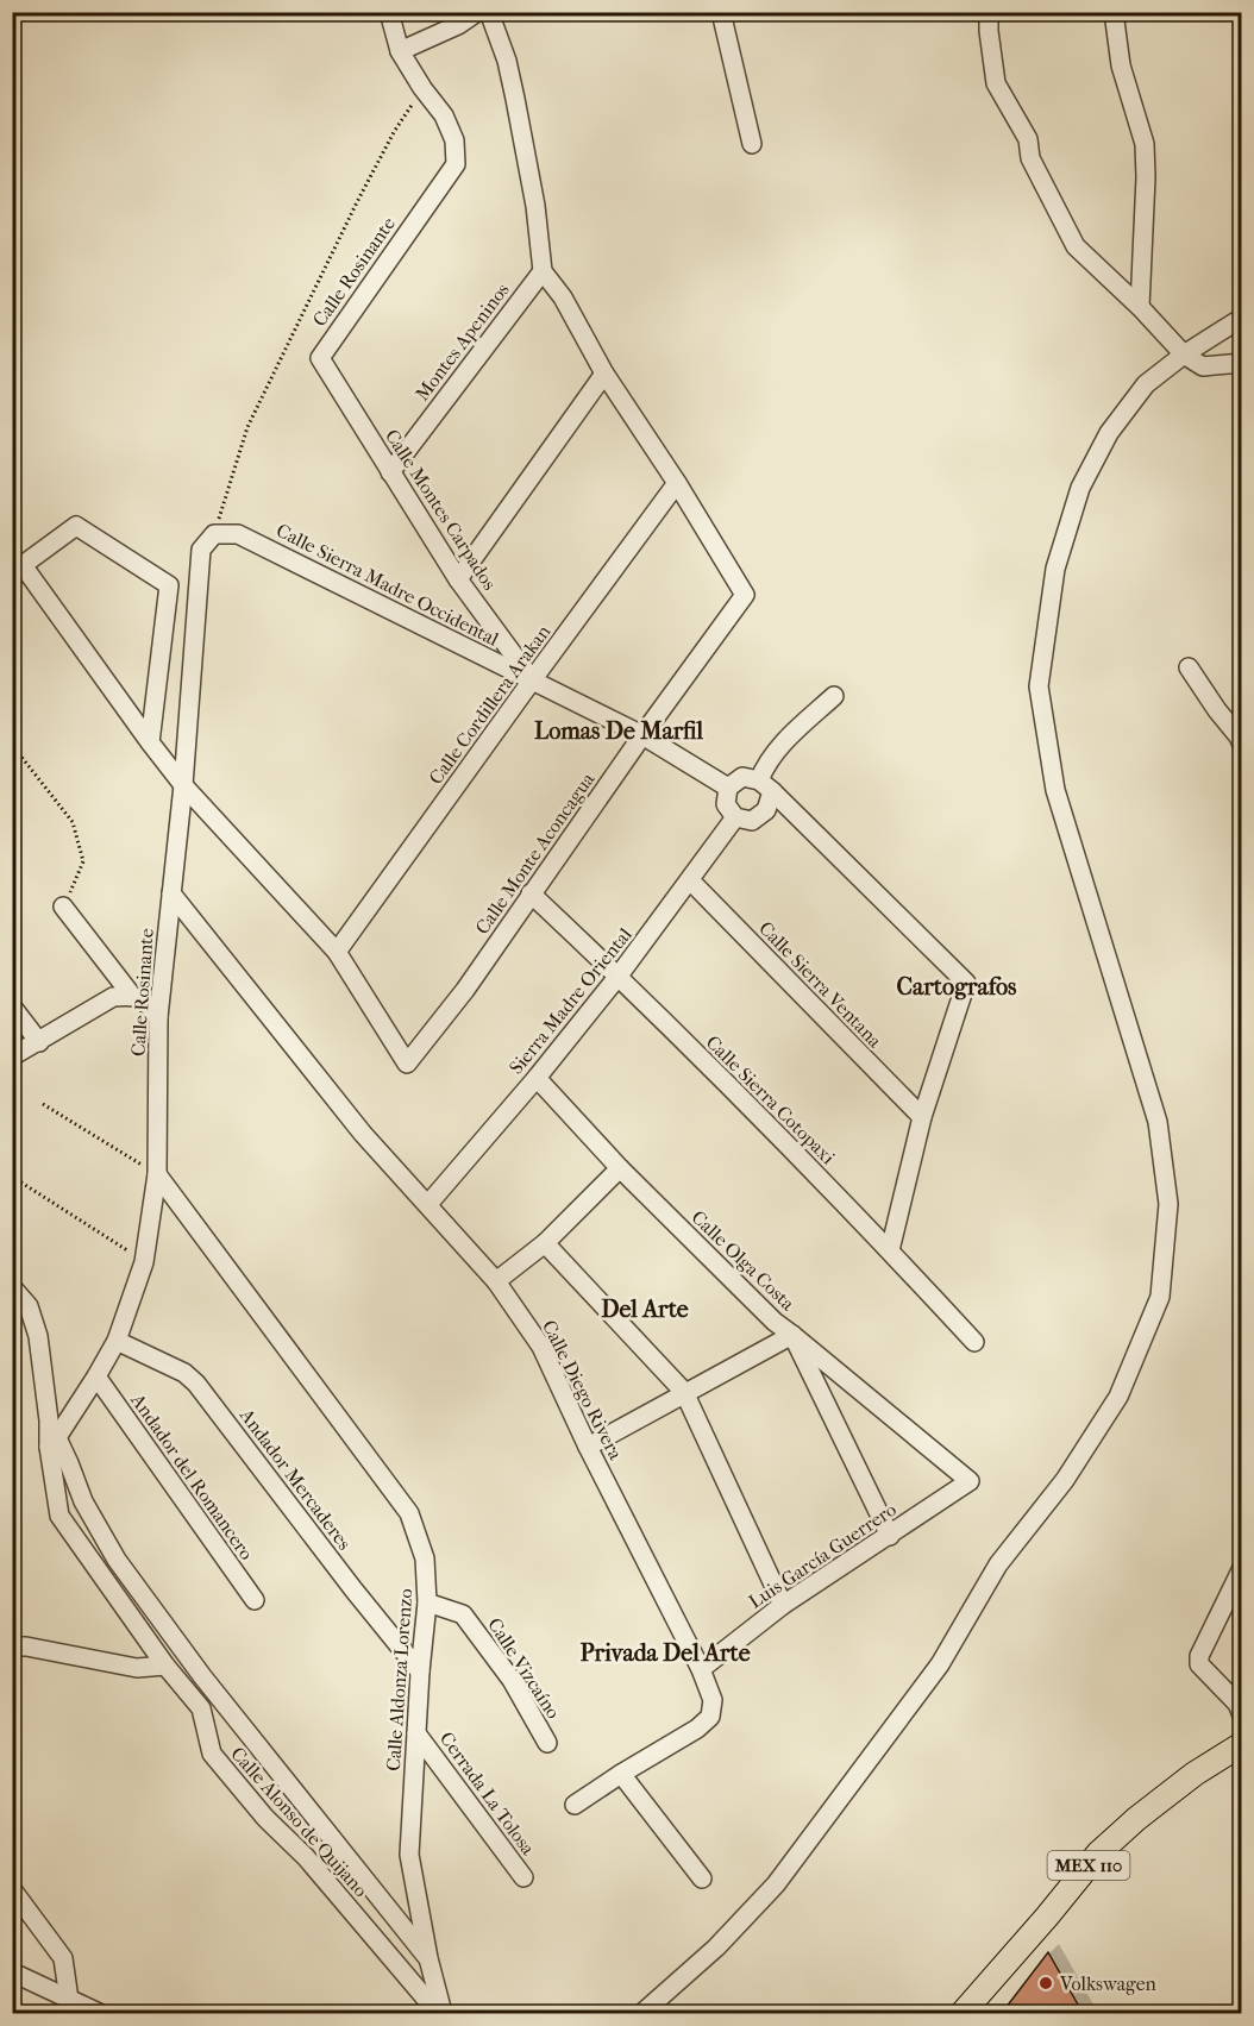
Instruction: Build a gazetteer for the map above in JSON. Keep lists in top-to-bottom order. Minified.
{"streets":{"main road":["MEX 110"],"street":["Calle Rosinante","Montes Apeninos","Calle Montes Carpados","Calle Sierra Madre Occidental","Calle Cordillera Arakan","Calle Monte Aconcagua","Calle Sierra Ventana","Sierra Madre Oriental","Calle Sierra Cotopaxi","Calle Olga Costa","Calle Diego Rivera","Andador del Romancero","Andador Mercaderes","Luis García Guerrero","Calle Vizcaíno","Calle Aldonza Lorenzo","Cerrada La Tolosa","Calle Alonso de Quijano"]},"crossings":[["Calle Rosinante","Calle Montes Carpados"],["Calle Rosinante","Calle Sierra Madre Occidental"],["Calle Rosinante","Calle Diego Rivera"],["Calle Rosinante","Andador del Romancero"],["Calle Rosinante","Andador Mercaderes"],["Calle Rosinante","Calle Aldonza Lorenzo"],["Calle Rosinante","Calle Alonso de Quijano"],["Montes Apeninos","Calle Montes Carpados"],["Calle Montes Carpados","Calle Sierra Madre Occidental"],["Calle Montes Carpados","Calle Cordillera Arakan"],["Calle Sierra Madre Occidental","Calle Cordillera Arakan"],["Calle Sierra Madre Occidental","Calle Monte Aconcagua"],["Calle Sierra Madre Occidental","Sierra Madre Oriental"],["Calle Cordillera Arakan","Calle Monte Aconcagua"],["Calle Monte Aconcagua","Calle Sierra Cotopaxi"],["Calle Sierra Ventana","Sierra Madre Oriental"],["Sierra Madre Oriental","Calle Sierra Cotopaxi"],["Sierra Madre Oriental","Calle Olga Costa"],["Sierra Madre Oriental","Calle Diego Rivera"],["Calle Olga Costa","Luis García Guerrero"],["Calle Diego Rivera","Luis García Guerrero"],["Andador Mercaderes","Calle Aldonza Lorenzo"],["Calle Vizcaíno","Calle Aldonza Lorenzo"],["Calle Aldonza Lorenzo","Cerrada La Tolosa"],["Calle Aldonza Lorenzo","Calle Alonso de Quijano"]],"districts":["Lomas De Marfil","Cartografos","Del Arte","Privada Del Arte"],"places":["Volkswagen"]}
